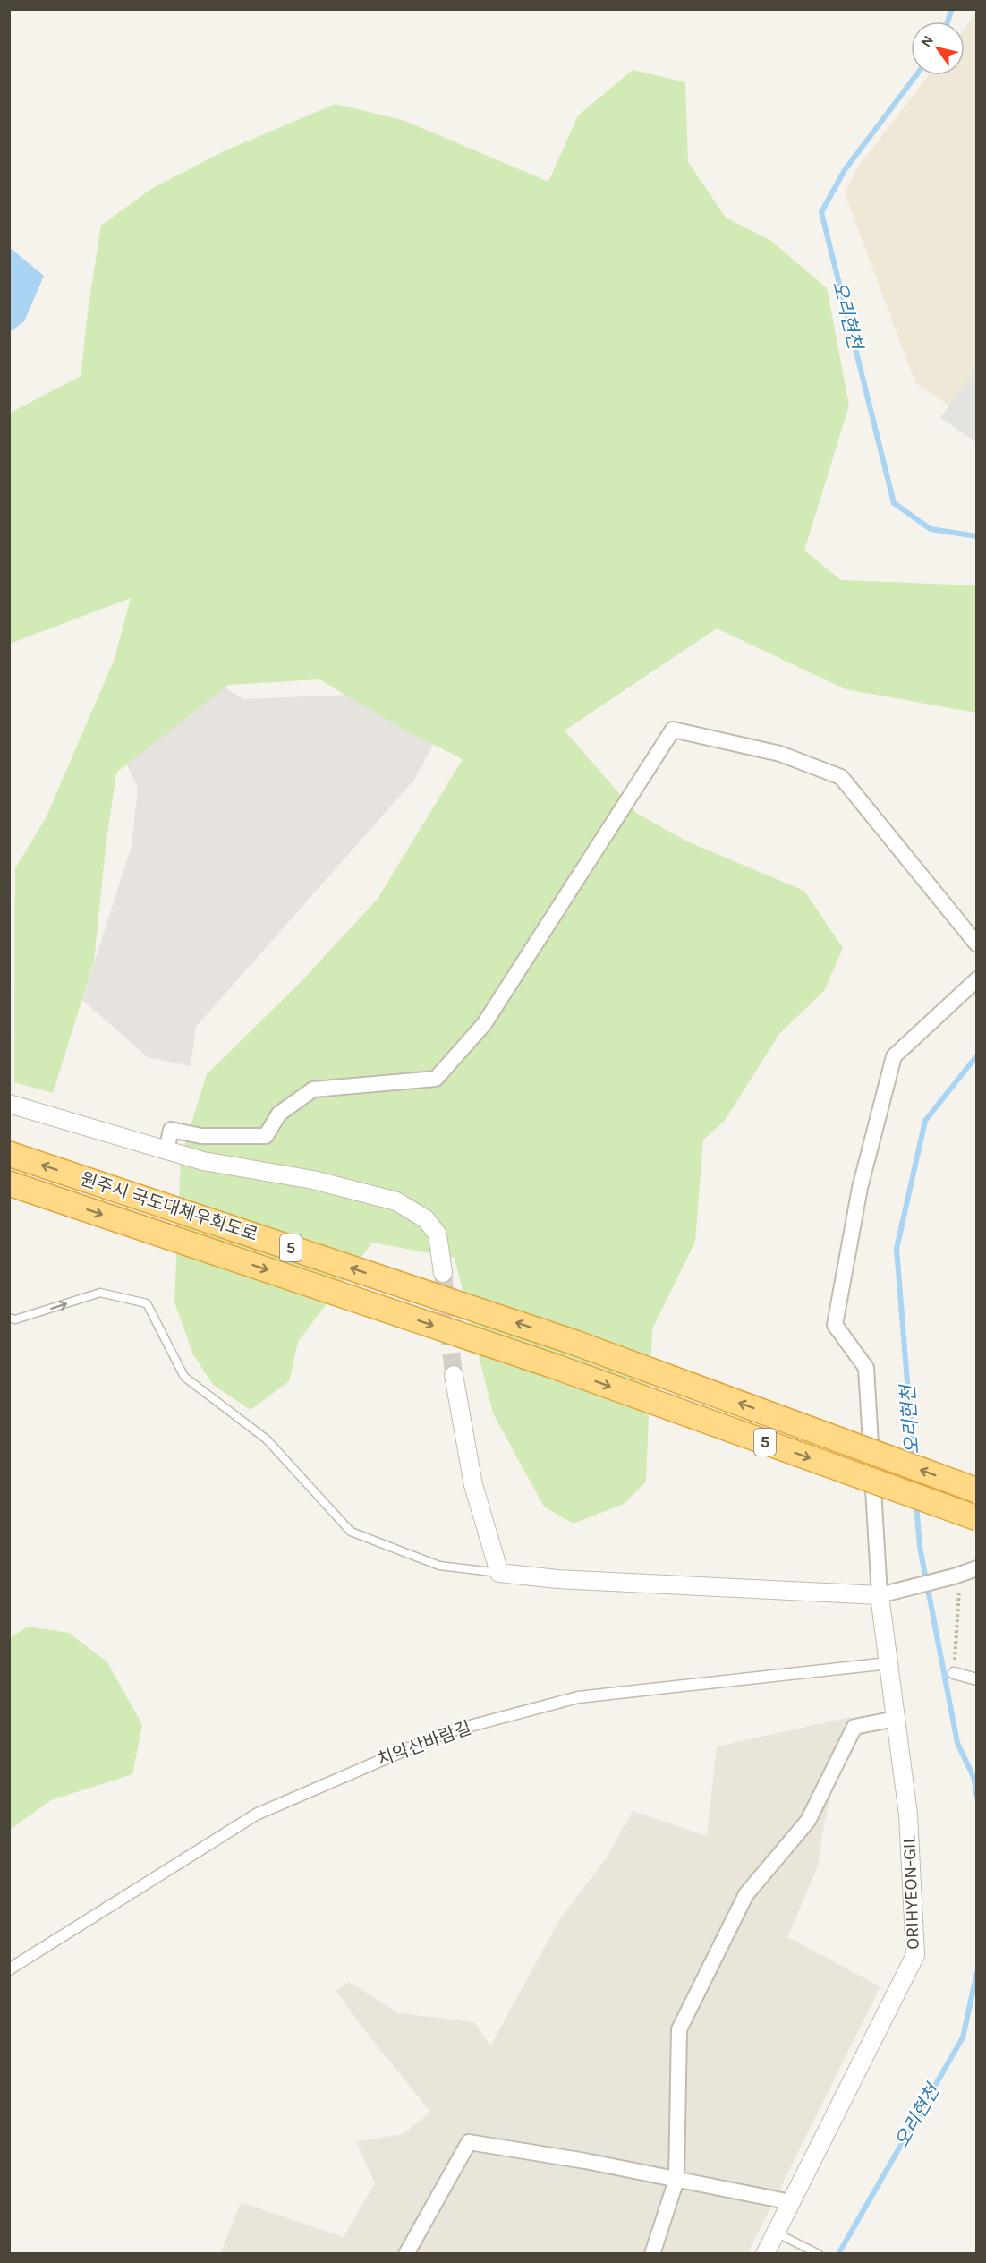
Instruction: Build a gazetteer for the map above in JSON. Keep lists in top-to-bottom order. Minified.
{"streets":{"highway":["원주시 국도대체우회도로","5"],"street":["치악산바람길","ORIHYEON-GIL"]},"crossings":[["치악산바람길","ORIHYEON-GIL"]],"water":["오리현천"],"north":"top left"}
